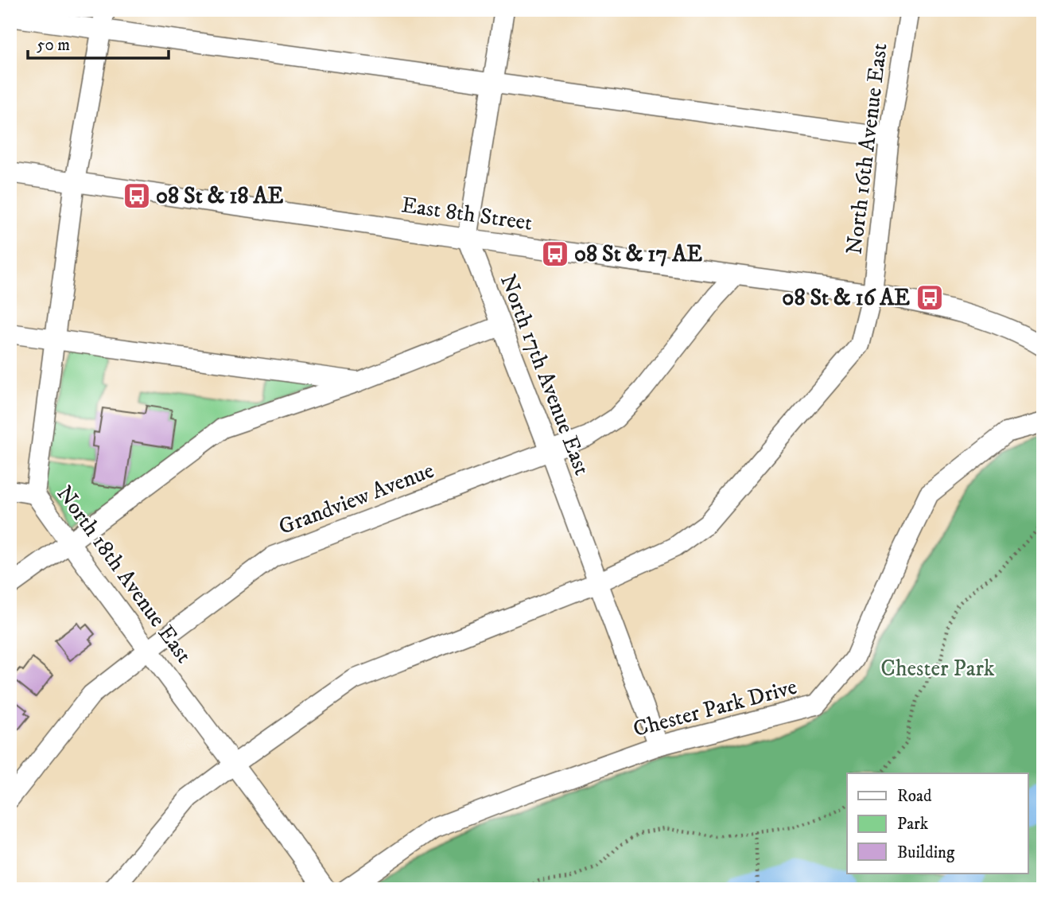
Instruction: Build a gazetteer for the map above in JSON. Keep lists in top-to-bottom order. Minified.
{"streets":{"street":["North 16th Avenue East","East 8th Street","North 17th Avenue East","Grandview Avenue","North 18th Avenue East","Chester Park Drive"]},"crossings":[["North 16th Avenue East","East 8th Street"],["North 16th Avenue East","North 17th Avenue East"],["North 16th Avenue East","North 18th Avenue East"],["East 8th Street","North 17th Avenue East"],["East 8th Street","Grandview Avenue"],["East 8th Street","North 18th Avenue East"],["North 17th Avenue East","Grandview Avenue"],["North 17th Avenue East","Chester Park Drive"],["Grandview Avenue","North 18th Avenue East"]],"parks":["Chester Park"],"places":{"bus stop":["08 St & 18 AE","08 St & 17 AE","08 St & 16 AE"]},"legend":["Road","Park","Building"],"scale_bar":"50 m"}
